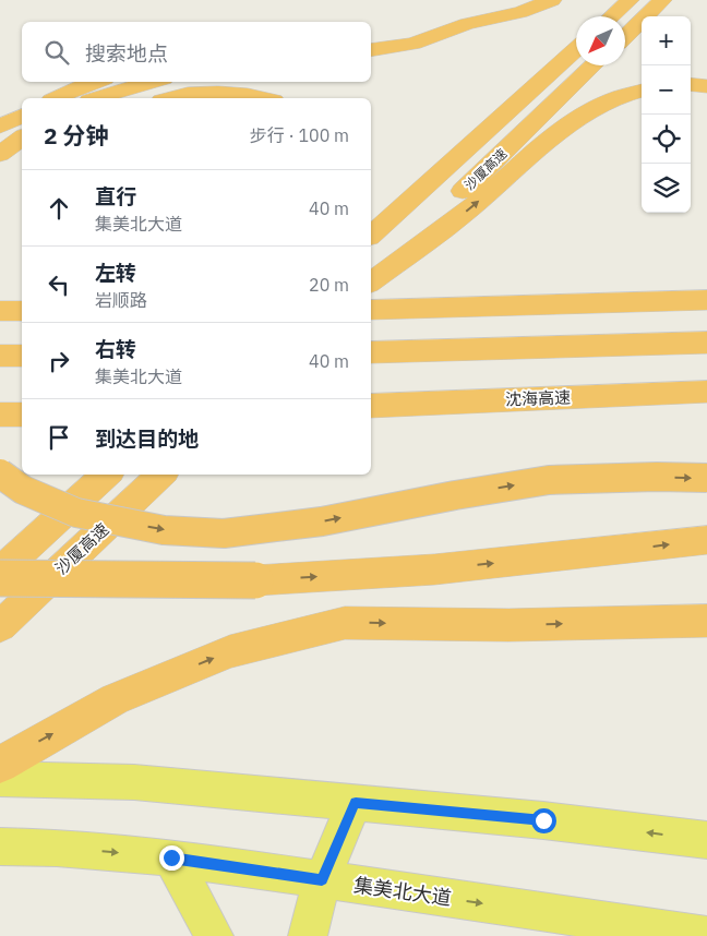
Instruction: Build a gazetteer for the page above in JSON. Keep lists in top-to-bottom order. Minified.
{"streets":{"highway":["沙厦高速","沈海高速"],"main road":["集美北大道"]},"north":"bottom left","page":{"map_buttons":["+","−"],"search":"搜索地点","heading":["2 分钟","步行 · 100 m"],"list":[["直行","集美北大道","40 m"],["左转","岩顺路","20 m"],["右转","集美北大道","40 m"],"到达目的地"]}}
